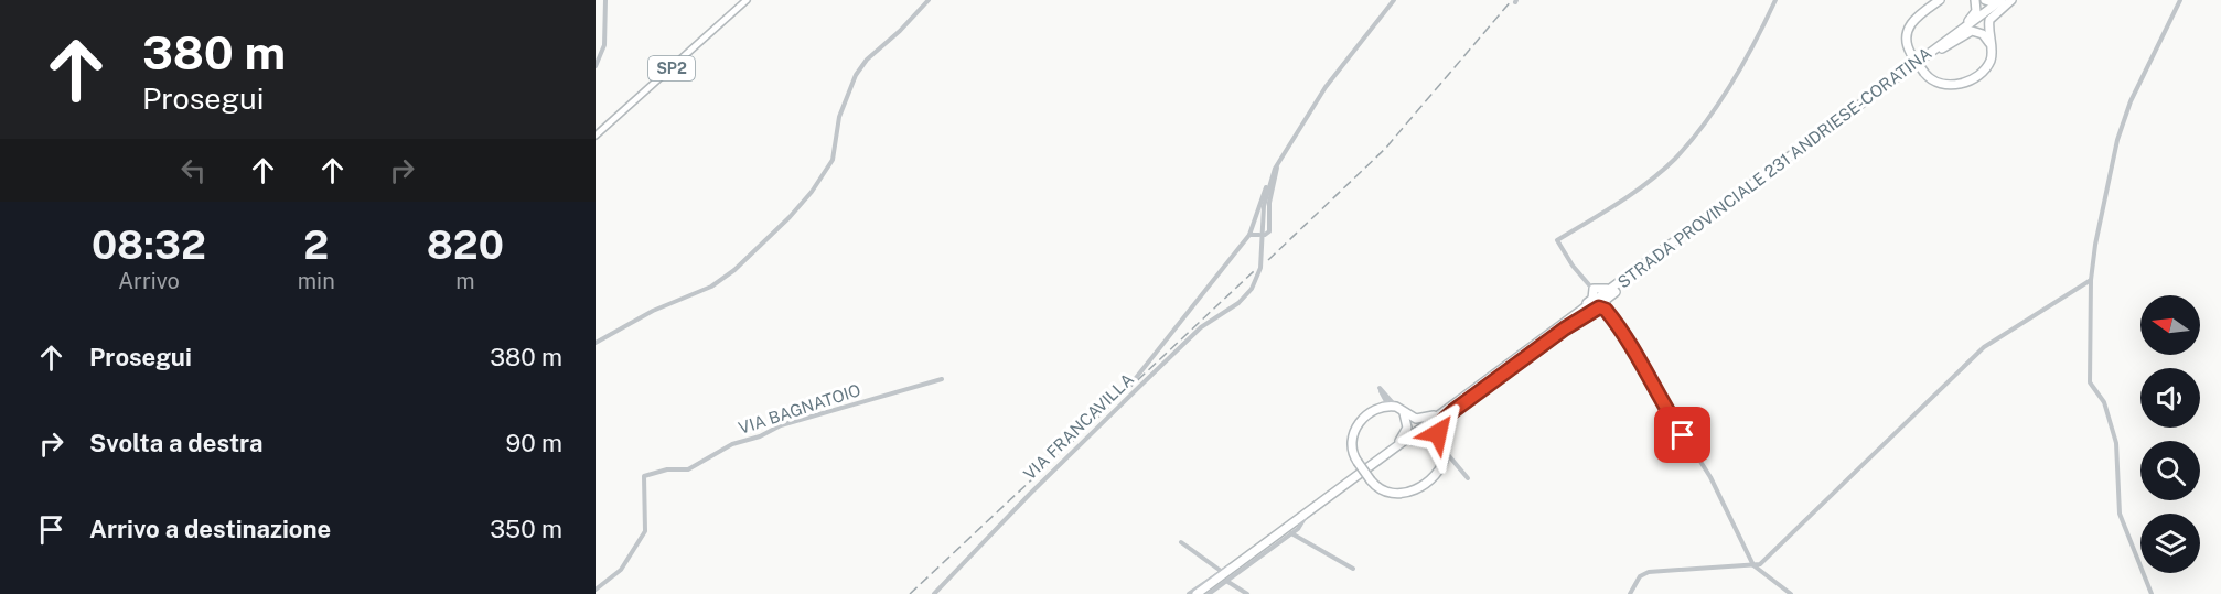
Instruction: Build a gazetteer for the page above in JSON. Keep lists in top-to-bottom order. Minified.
{"streets":{"highway":["STRADA PROVINCIALE 231 ANDRIESE-CORATINA"],"main road":["SP2"],"street":["VIA BAGNATOIO","VIA FRANCAVILLA"]},"north":"left","page":{"turn":["380 m","Prosegui"],"eta":["08:32","Arrivo","2","min","820","m"],"list":[{"name":"Prosegui","value":"380 m"},{"name":"Svolta a destra","value":"90 m"},{"name":"Arrivo a destinazione","value":"350 m"}]}}
